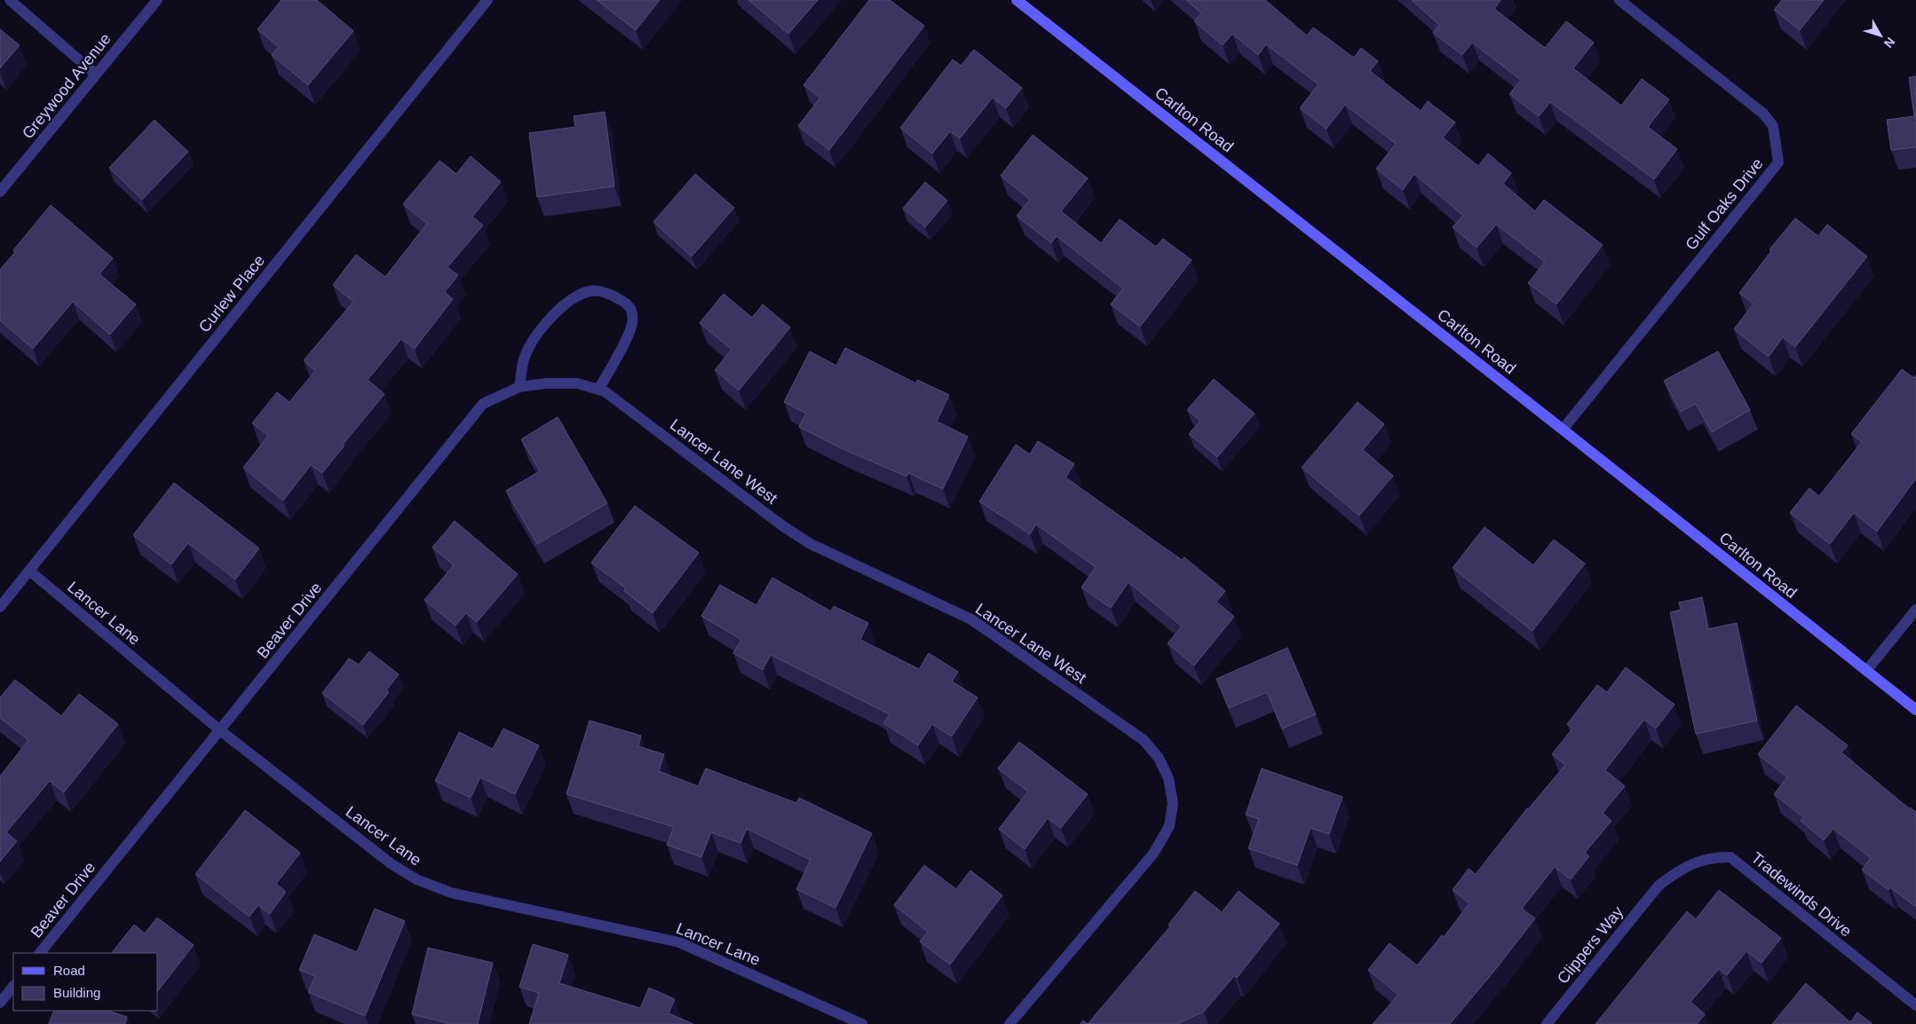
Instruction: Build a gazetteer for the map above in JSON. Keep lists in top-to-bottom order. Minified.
{"streets":{"street":["Greywood Avenue","Carlton Road","Gulf Oaks Drive","Curlew Place","Lancer Lane West","Lancer Lane","Beaver Drive","Tradewinds Drive","Clippers Way"]},"crossings":[["Carlton Road","Gulf Oaks Drive"],["Curlew Place","Lancer Lane"],["Lancer Lane West","Beaver Drive"],["Lancer Lane","Beaver Drive"],["Tradewinds Drive","Clippers Way"]],"legend":["Road","Building"],"north":"bottom right"}
